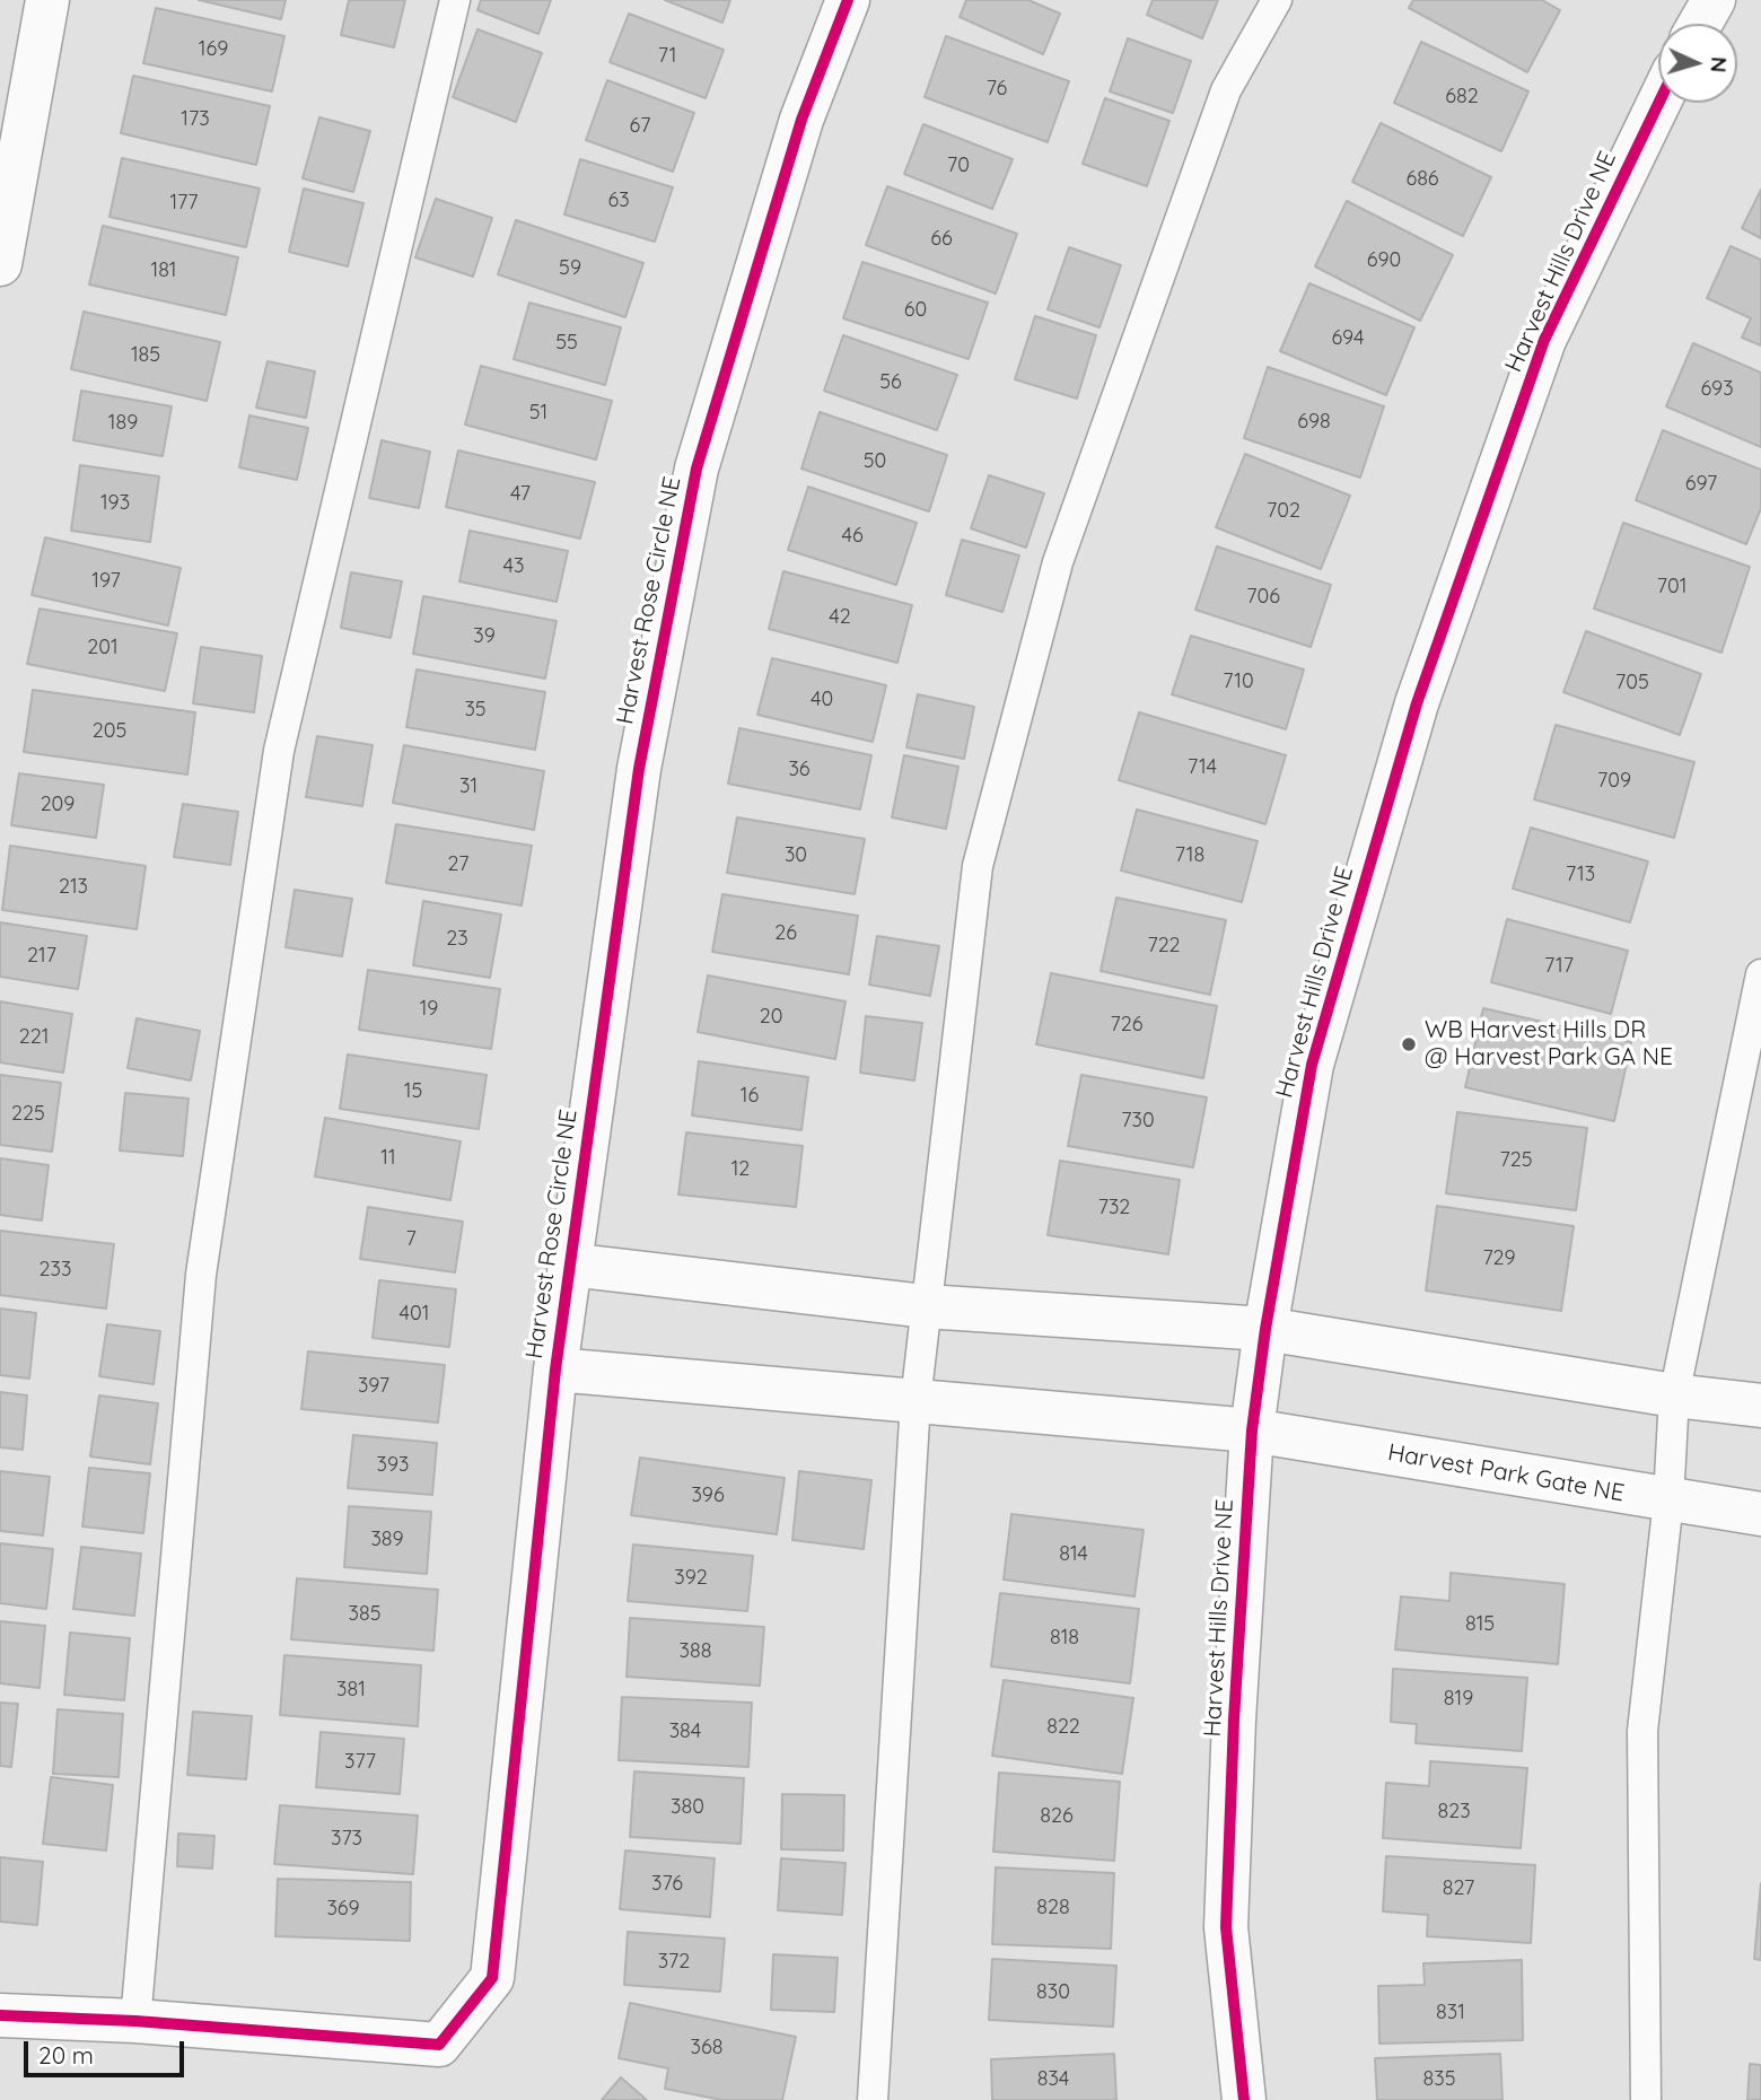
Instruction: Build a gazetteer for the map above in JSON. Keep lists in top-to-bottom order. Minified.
{"streets":{"street":["Harvest Hills Drive NE","Harvest Rose Circle NE","Harvest Park Gate NE"]},"crossings":[["Harvest Hills Drive NE","Harvest Rose Circle NE"],["Harvest Hills Drive NE","Harvest Park Gate NE"],["Harvest Rose Circle NE","Harvest Park Gate NE"]],"places":["WB Harvest Hills DR @ Harvest Park GA NE"],"house_numbers":["169","71","76","682","173","67","70","686","63","177","66","690","59","181","60","694","55","185","56","693","51","698","189","50","697","47","193","702","46","43","197","701","706","42","39","201","710","705","40","35","205","714","36","709","31","209","30","718","27","713","213","26","23","722","217","717","19","20","726","221","15","16","225","730","11","725","12","732","7","729","233","401","397","393","396","389","814","392","385","815","818","388","381","819","822","384","377","380","823","826","373","376","827","828","369","372","830","831","368","834","835"],"scale_bar":"20 m","north":"right"}
